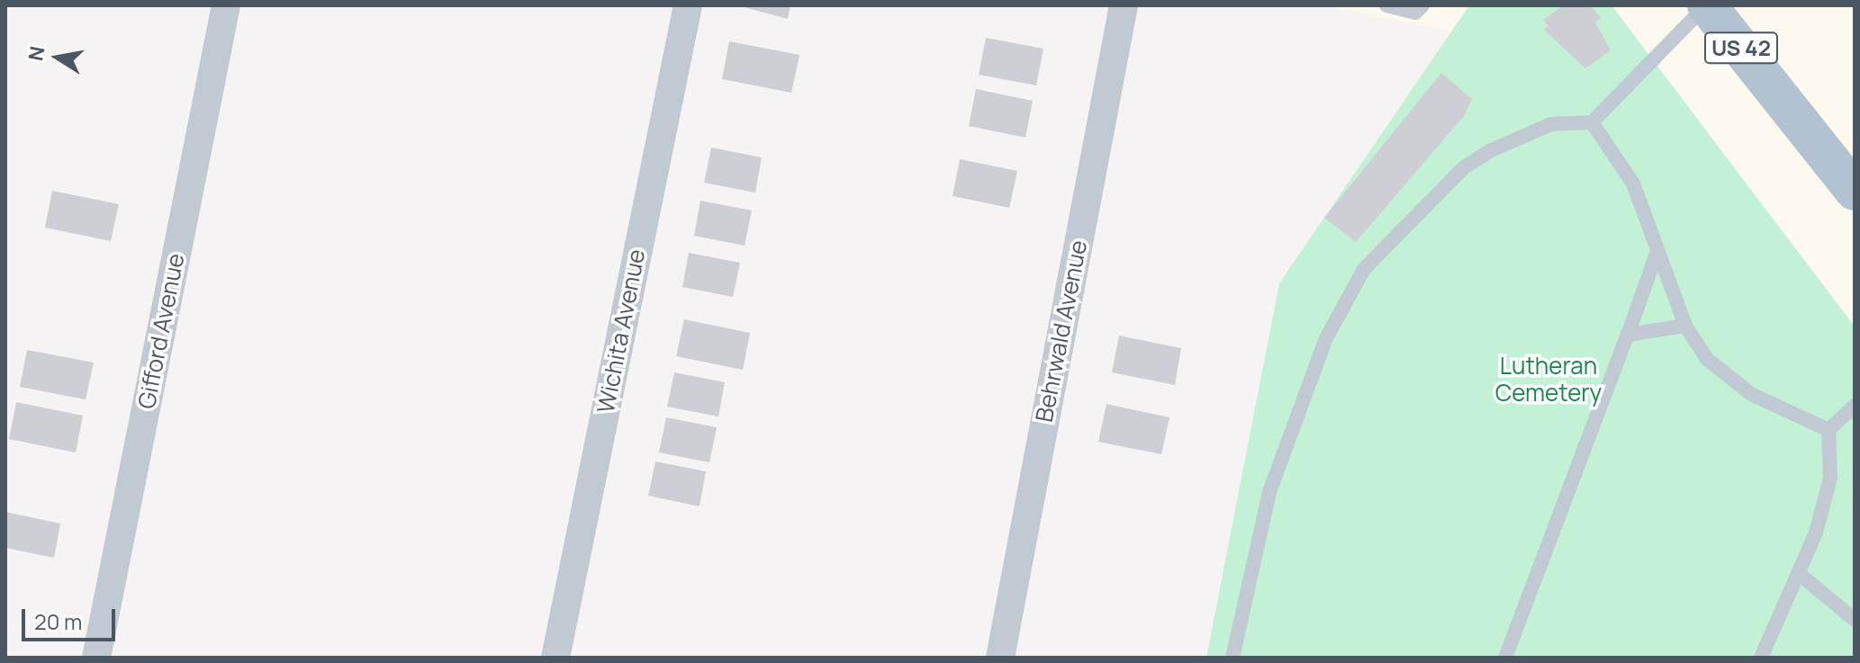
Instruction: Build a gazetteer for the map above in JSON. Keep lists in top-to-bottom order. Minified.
{"streets":{"main road":["US 42"],"street":["Gifford Avenue","Wichita Avenue","Behrwald Avenue"]},"parks":["Lutheran Cemetery"],"scale_bar":"20 m","north":"left"}
